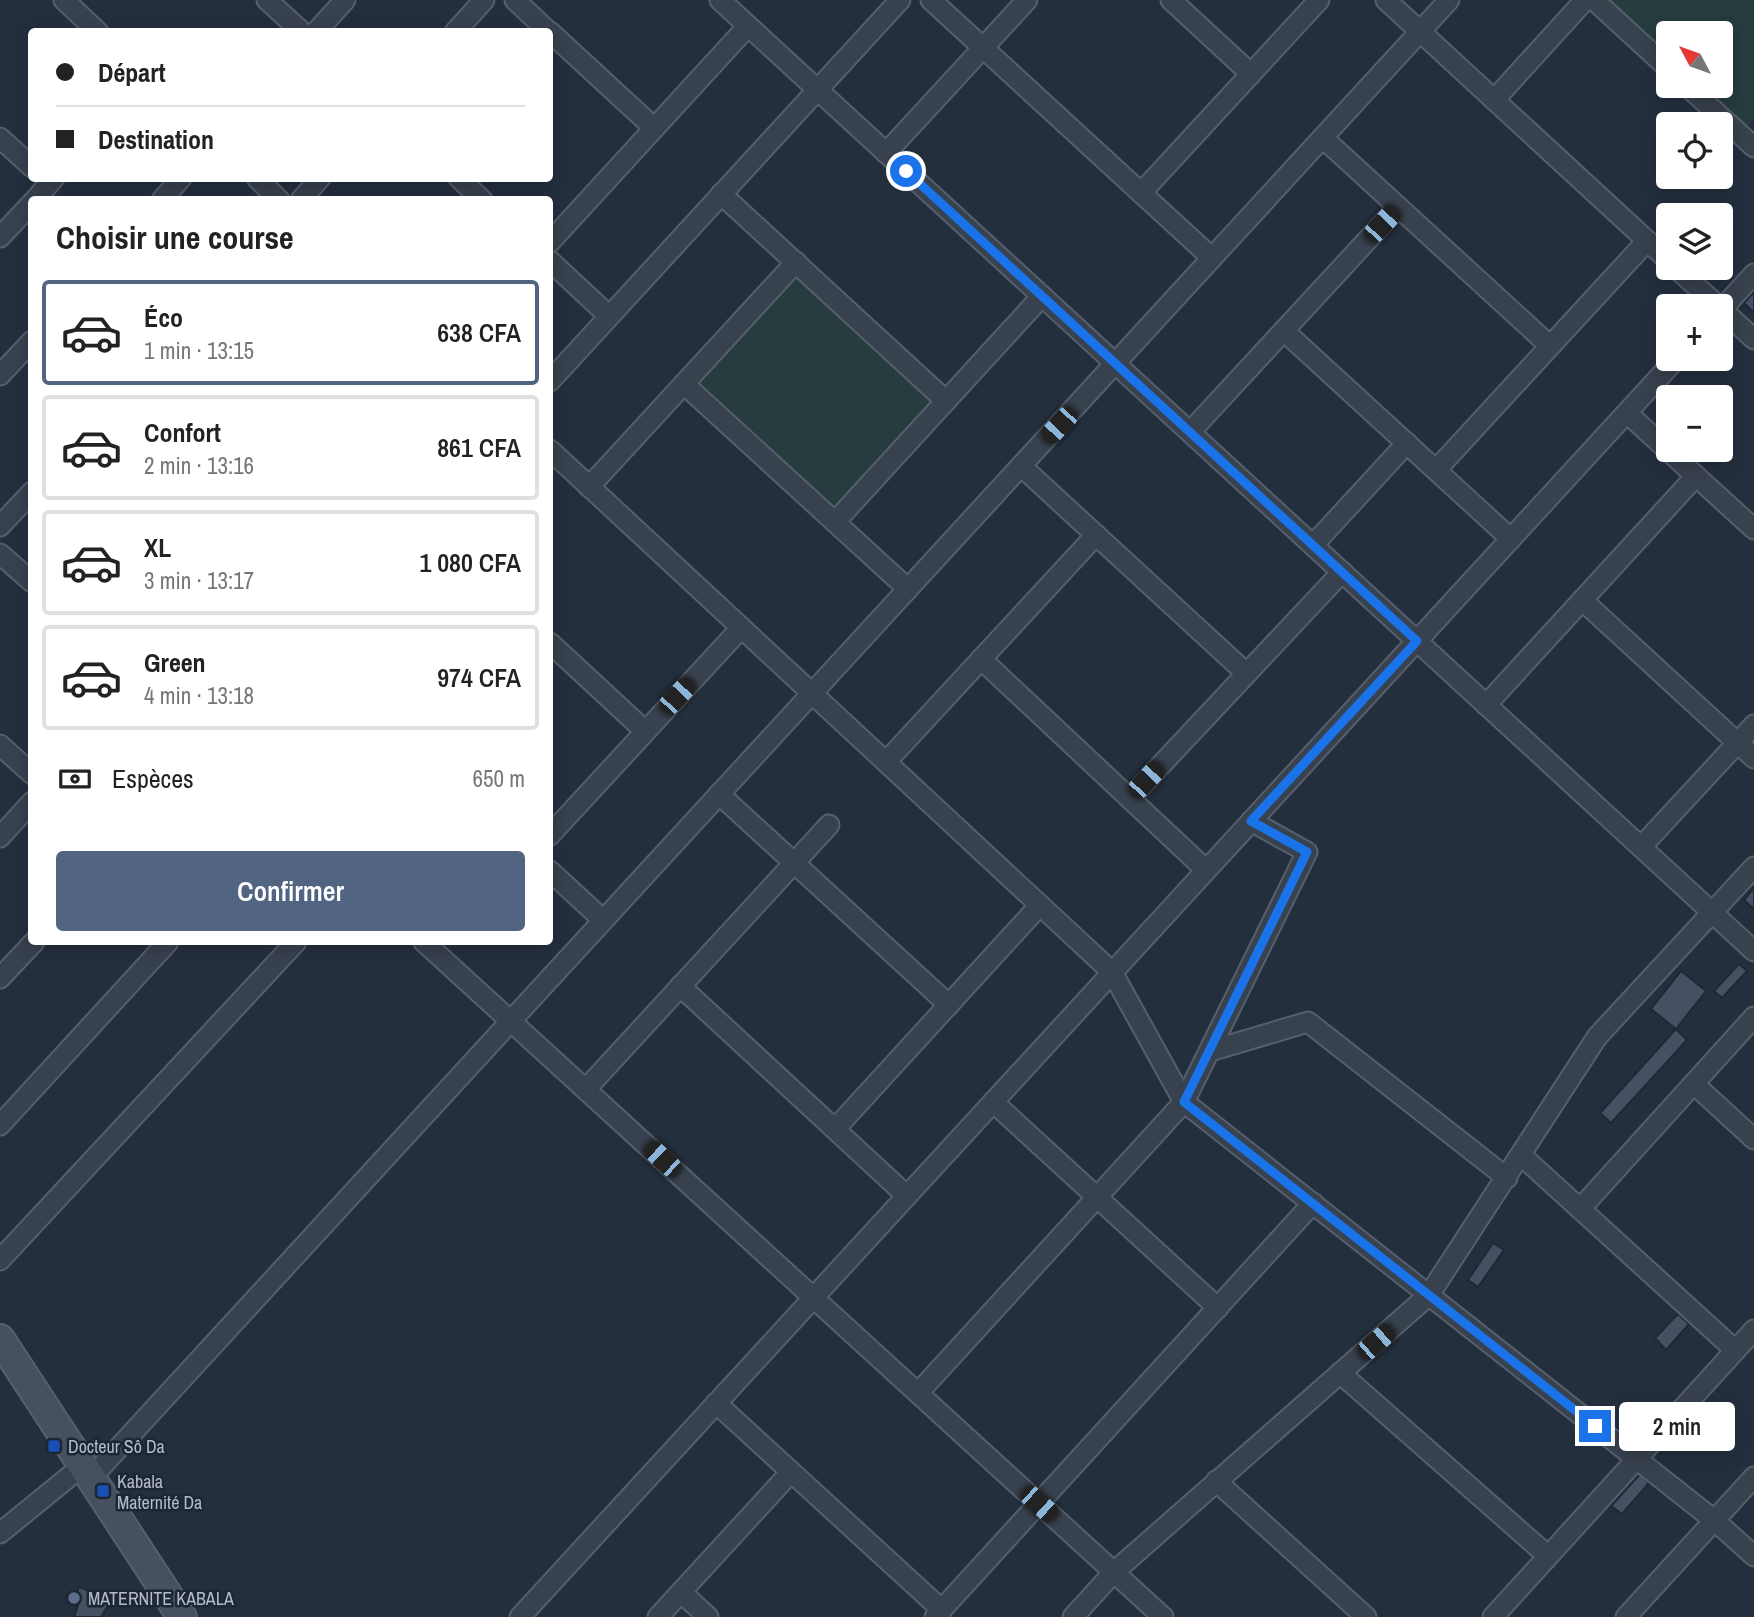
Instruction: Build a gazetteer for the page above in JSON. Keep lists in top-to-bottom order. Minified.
{"places":{"transit":["Docteur Sô Da","Kabala Maternité Da"],"other":["MATERNITE KABALA"]},"north":"top left","page":{"map_buttons":["+","−"],"banner":["Départ","Destination"],"heading":"Choisir une course","list":[{"name":"Éco","note":"1 min · 13:15","value":"638 CFA"},{"name":"Confort","note":"2 min · 13:16","value":"861 CFA"},{"name":"XL","note":"3 min · 13:17","value":"1 080 CFA"},{"name":"Green","note":"4 min · 13:18","value":"974 CFA"}],"pay":["Espèces","650 m"],"buttons":"Confirmer","bubble":"2 min"}}
